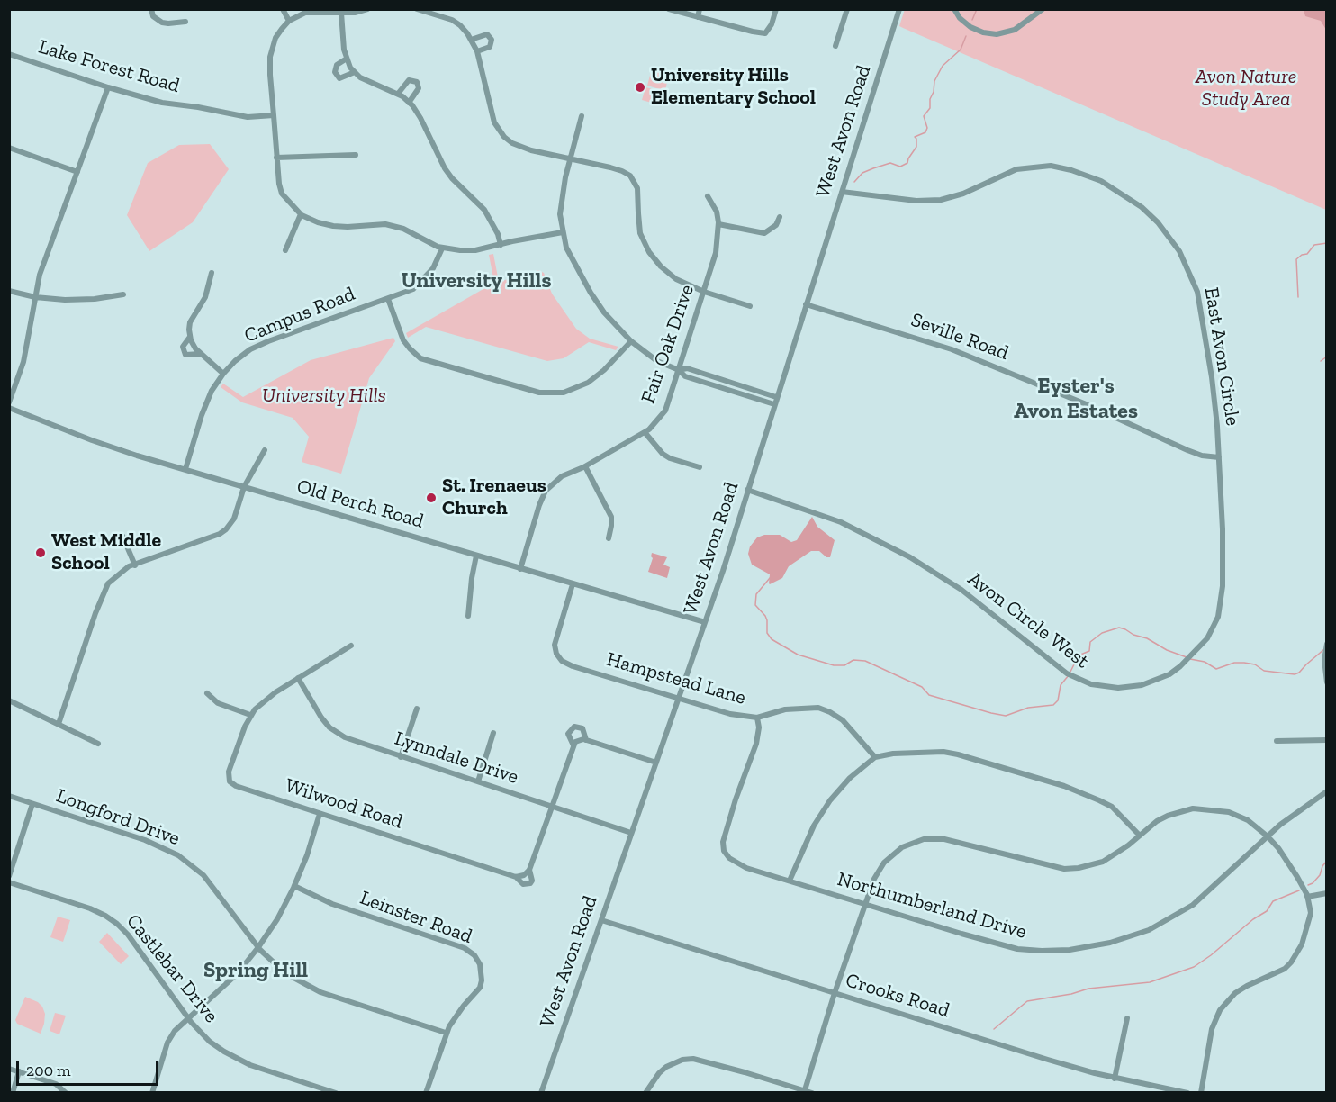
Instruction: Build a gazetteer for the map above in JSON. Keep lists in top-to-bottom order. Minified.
{"streets":{"street":["Lake Forest Road","West Avon Road","Campus Road","Seville Road","Fair Oak Drive","East Avon Circle","Old Perch Road","Avon Circle West","Hampstead Lane","Lynndale Drive","Wilwood Road","Longford Drive","Northumberland Drive","Leinster Road","Castlebar Drive","Crooks Road"]},"crossings":[["West Avon Road","Seville Road"],["West Avon Road","East Avon Circle"],["West Avon Road","Old Perch Road"],["West Avon Road","Avon Circle West"],["West Avon Road","Hampstead Lane"],["West Avon Road","Lynndale Drive"],["West Avon Road","Crooks Road"],["Campus Road","Old Perch Road"],["Seville Road","East Avon Circle"],["Seville Road","Avon Circle West"],["Fair Oak Drive","Old Perch Road"],["East Avon Circle","Avon Circle West"],["Old Perch Road","Hampstead Lane"],["Hampstead Lane","Northumberland Drive"],["Longford Drive","Leinster Road"]],"districts":["University Hills","Eyster's Avon Estates","Spring Hill"],"parks":["Avon Nature Study Area","University Hills"],"places":["University Hills Elementary School","St. Irenaeus Church","West Middle School"],"scale_bar":"200 m"}
